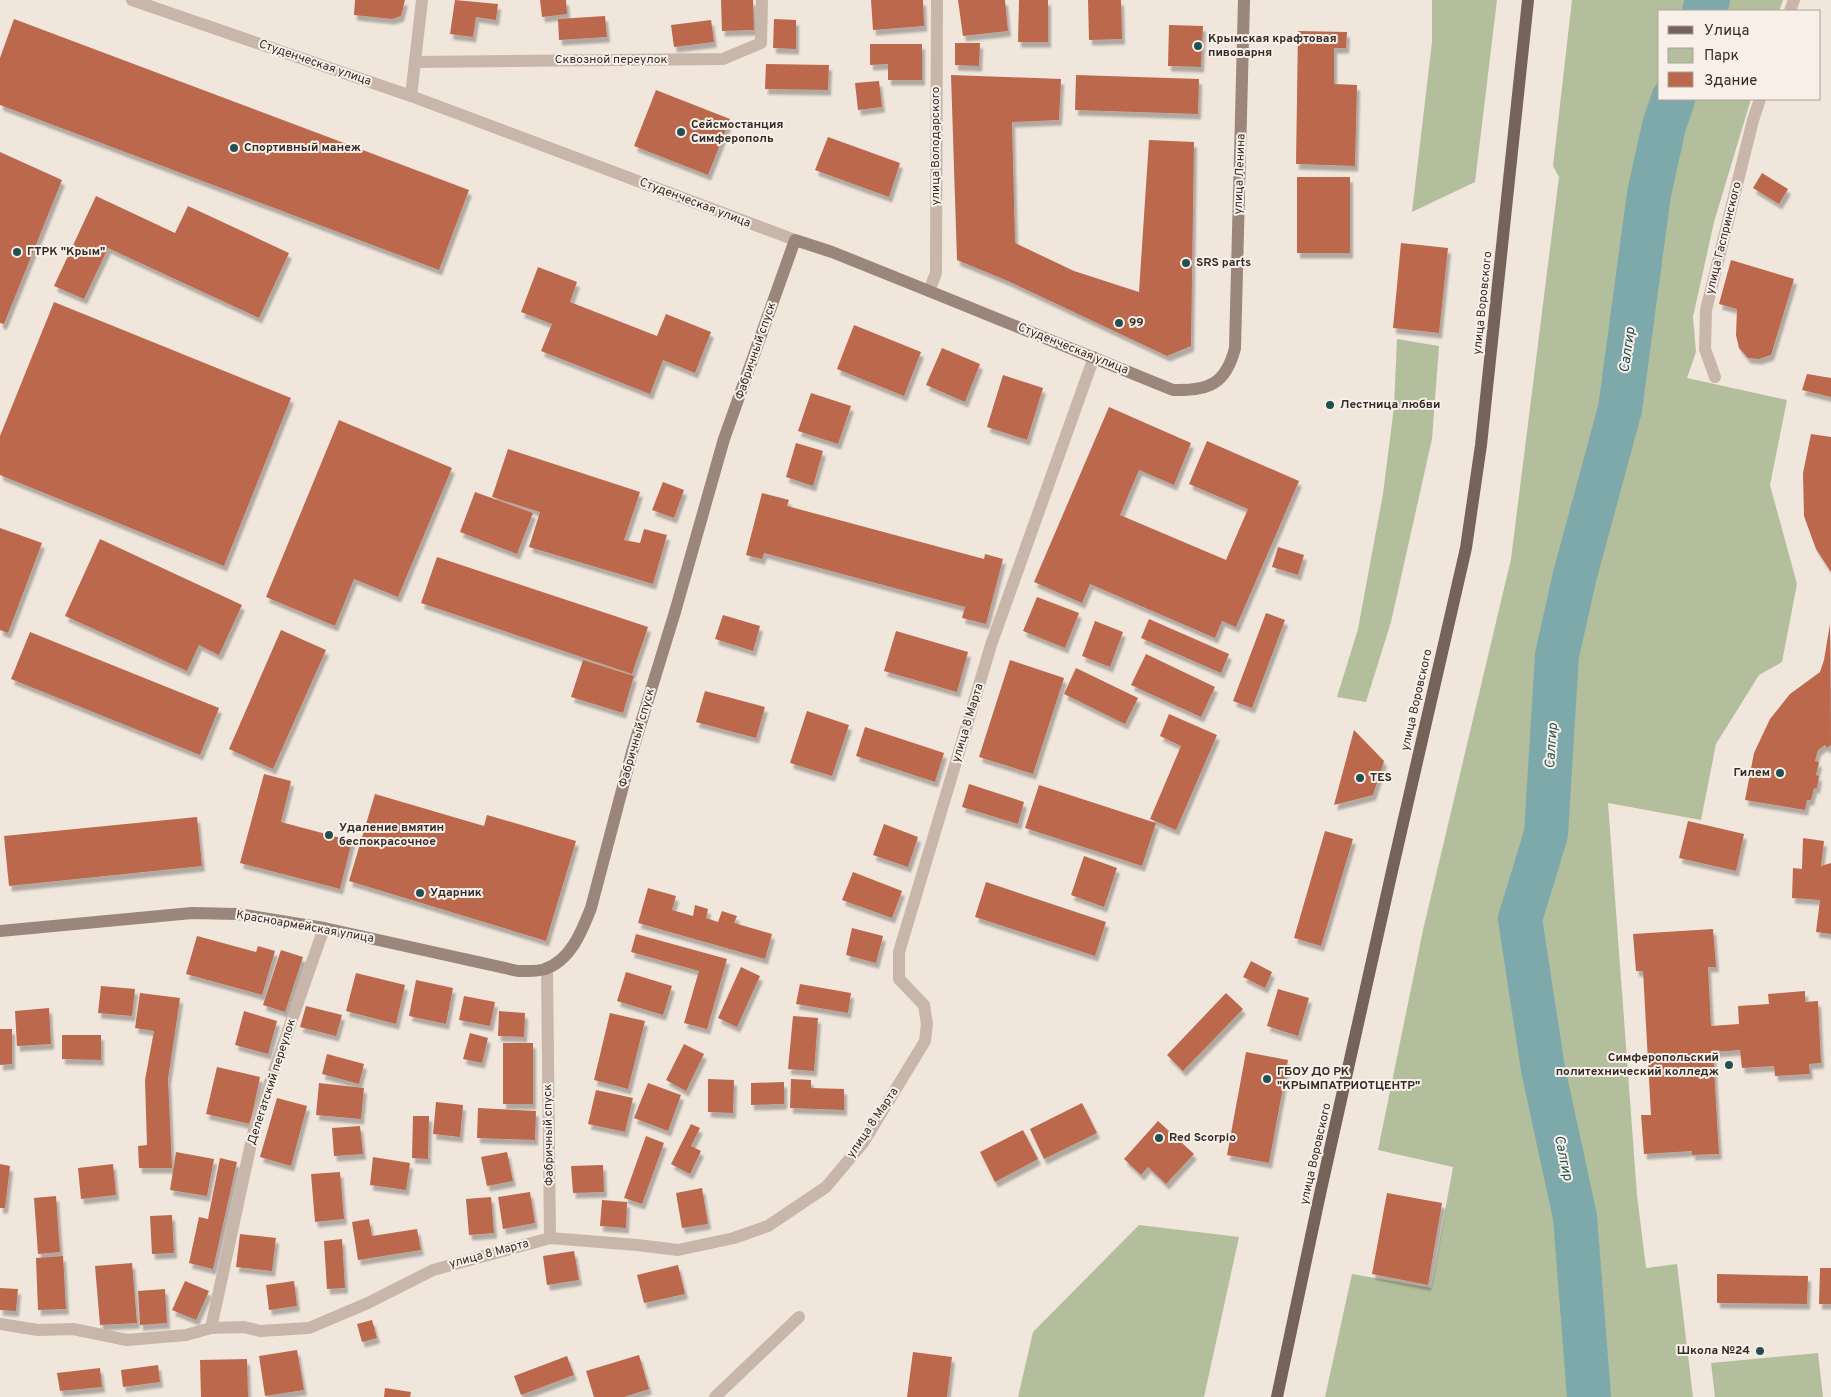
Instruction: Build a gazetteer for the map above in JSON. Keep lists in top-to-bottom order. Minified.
{"streets":{"main road":["Студенческая улица","улица Ленина","улица Воровского","Фабричный спуск","Красноармейская улица"],"street":["Сквозной переулок","улица Володарского","улица Гаспринского","улица 8 Марта","Делегатский переулок"]},"crossings":[["Студенческая улица","улица Володарского"],["Студенческая улица","улица Ленина"],["Студенческая улица","Фабричный спуск"],["Студенческая улица","улица 8 Марта"],["Фабричный спуск","улица 8 Марта"],["Фабричный спуск","Красноармейская улица"],["улица 8 Марта","Делегатский переулок"],["Красноармейская улица","Делегатский переулок"]],"water":["Салгир"],"places":["Крымская крафтовая пивоварня","Сейсмостанция Симферополь","Спортивный манеж","ГТРК \"Крым\"","SRS parts","99","Лестница любви","Гилем","TES","Удаление вмятин беспокрасочное","Ударник","Симферопольский политехнический колледж","ГБОУ ДО РК \"КРЫМПАТРИОТЦЕНТР\"","Red Scorpio","Школа №24"],"legend":["Улица","Парк","Здание"]}
